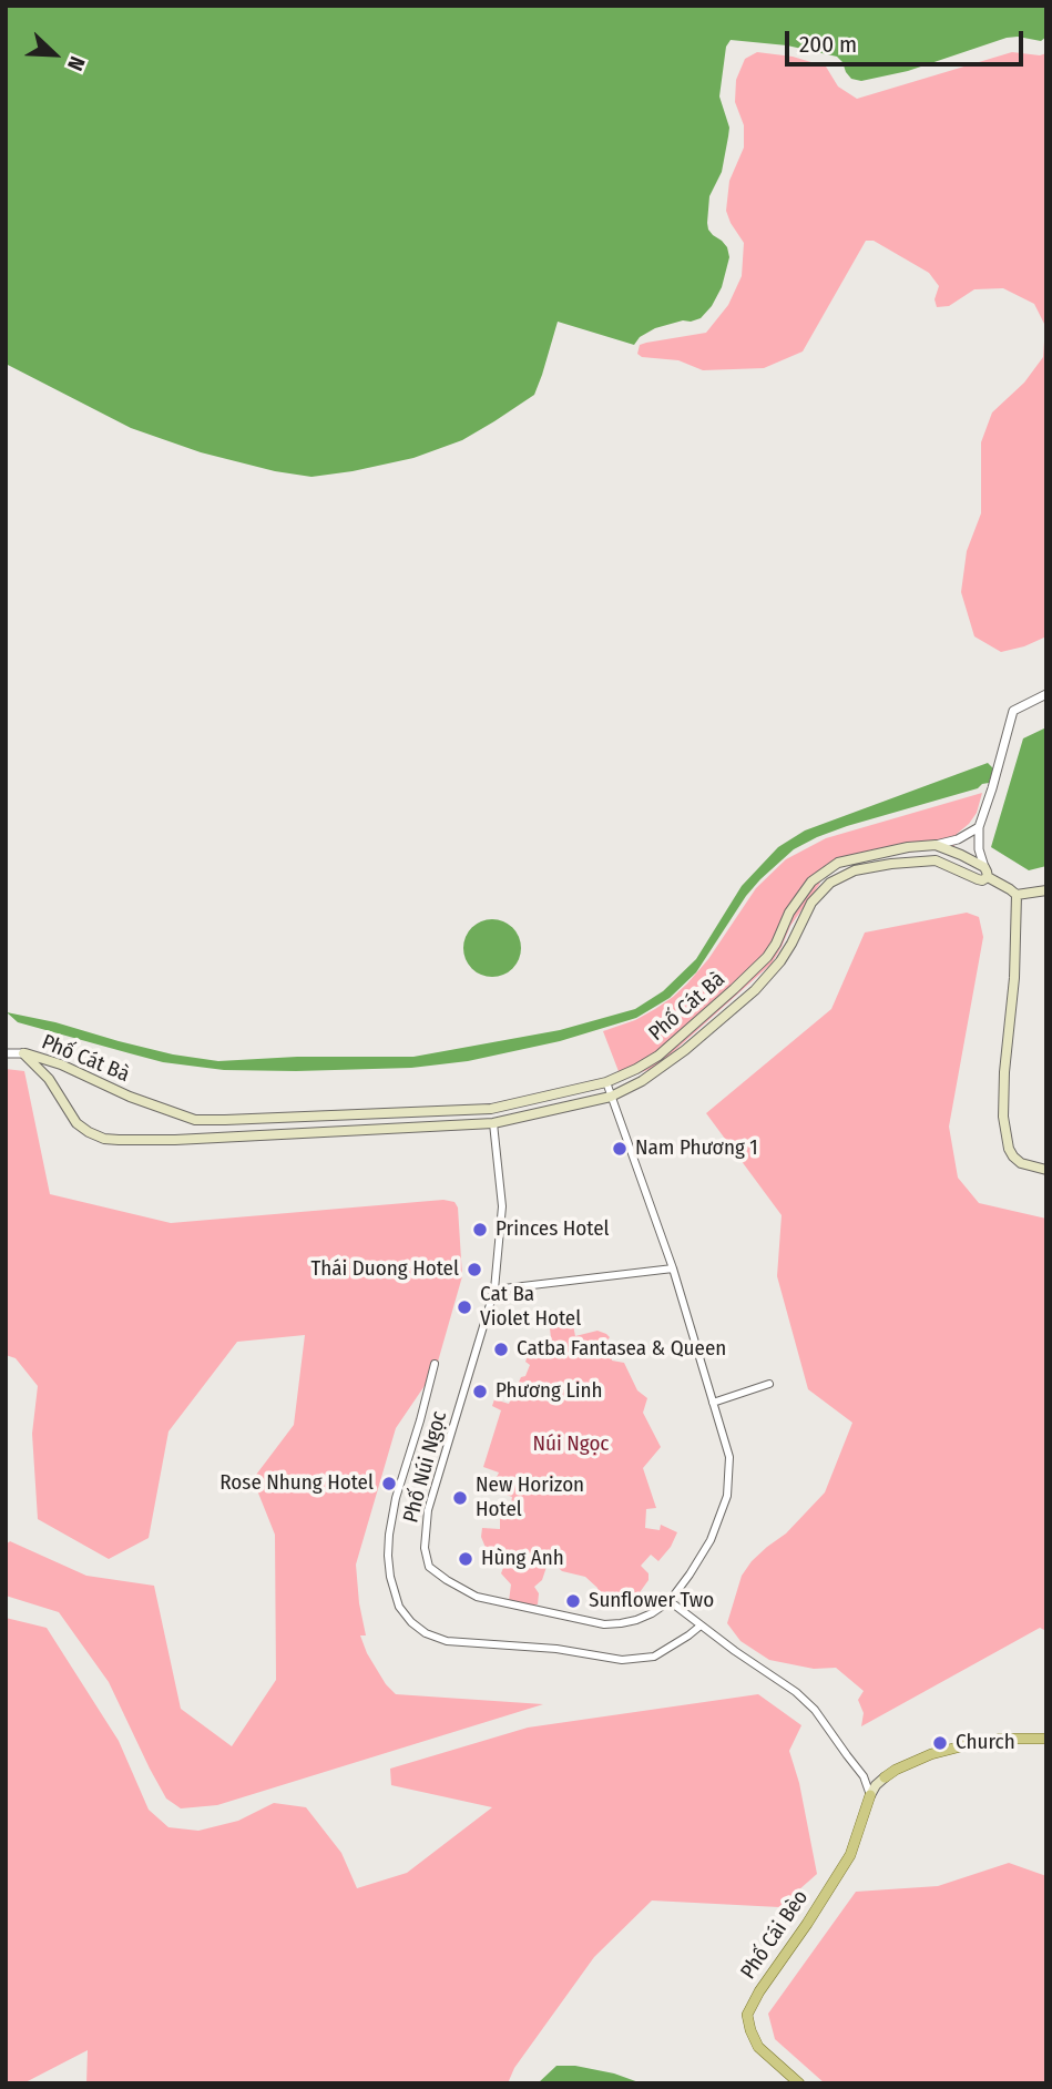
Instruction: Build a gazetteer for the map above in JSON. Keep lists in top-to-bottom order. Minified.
{"streets":{"main road":["Phố Cát Bà","Phố Cái Bèo"],"street":["Phố Núi Ngọc"]},"crossings":[["Phố Cát Bà","Phố Núi Ngọc"]],"parks":["Núi Ngọc"],"places":["Nam Phương 1","Princes Hotel","Thái Duong Hotel","Cat Ba Violet Hotel","Catba Fantasea & Queen","Phương Linh","Rose Nhung Hotel","New Horizon Hotel","Hùng Anh","Sunflower Two","Church"],"scale_bar":"200 m","north":"bottom right"}
